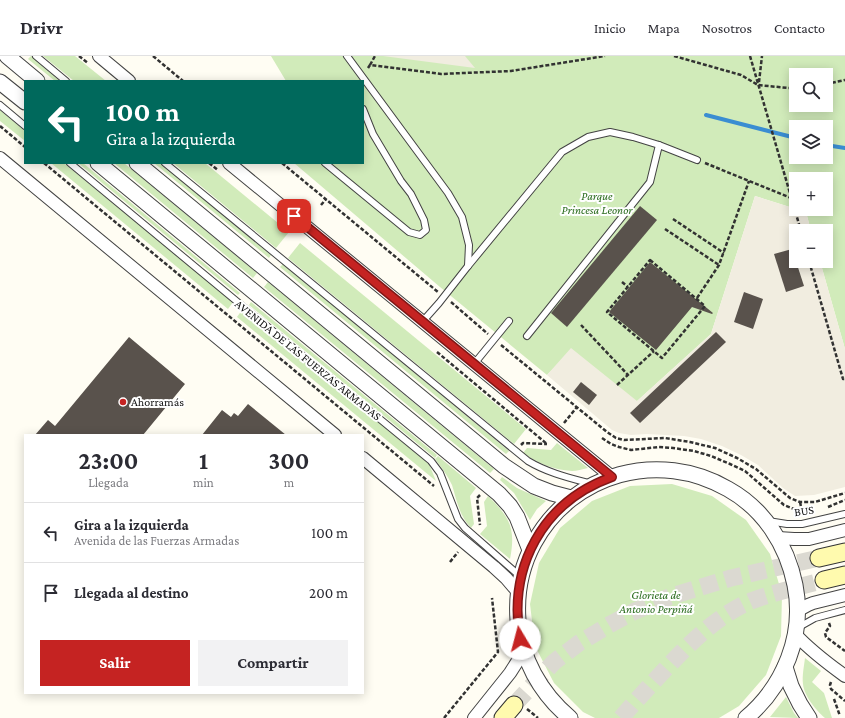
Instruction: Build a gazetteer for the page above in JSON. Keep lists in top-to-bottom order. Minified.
{"streets":{"street":["AVENIDA DE LAS FUERZAS ARMADAS"],"lane":["BUS"]},"parks":["Parque Princesa Leonor","Glorieta de Antonio Perpiñá"],"places":["Ahorramás"],"page":{"header":"Drivr","nav":["Inicio","Mapa","Nosotros","Contacto"],"map_buttons":["+","−"],"turn":["100 m","Gira a la izquierda"],"eta":["23:00","Llegada","1","min","300","m"],"list":[{"name":"Gira a la izquierda","note":"Avenida de las Fuerzas Armadas","value":"100 m"},{"name":"Llegada al destino","value":"200 m"}],"buttons":["Salir","Compartir"]}}
